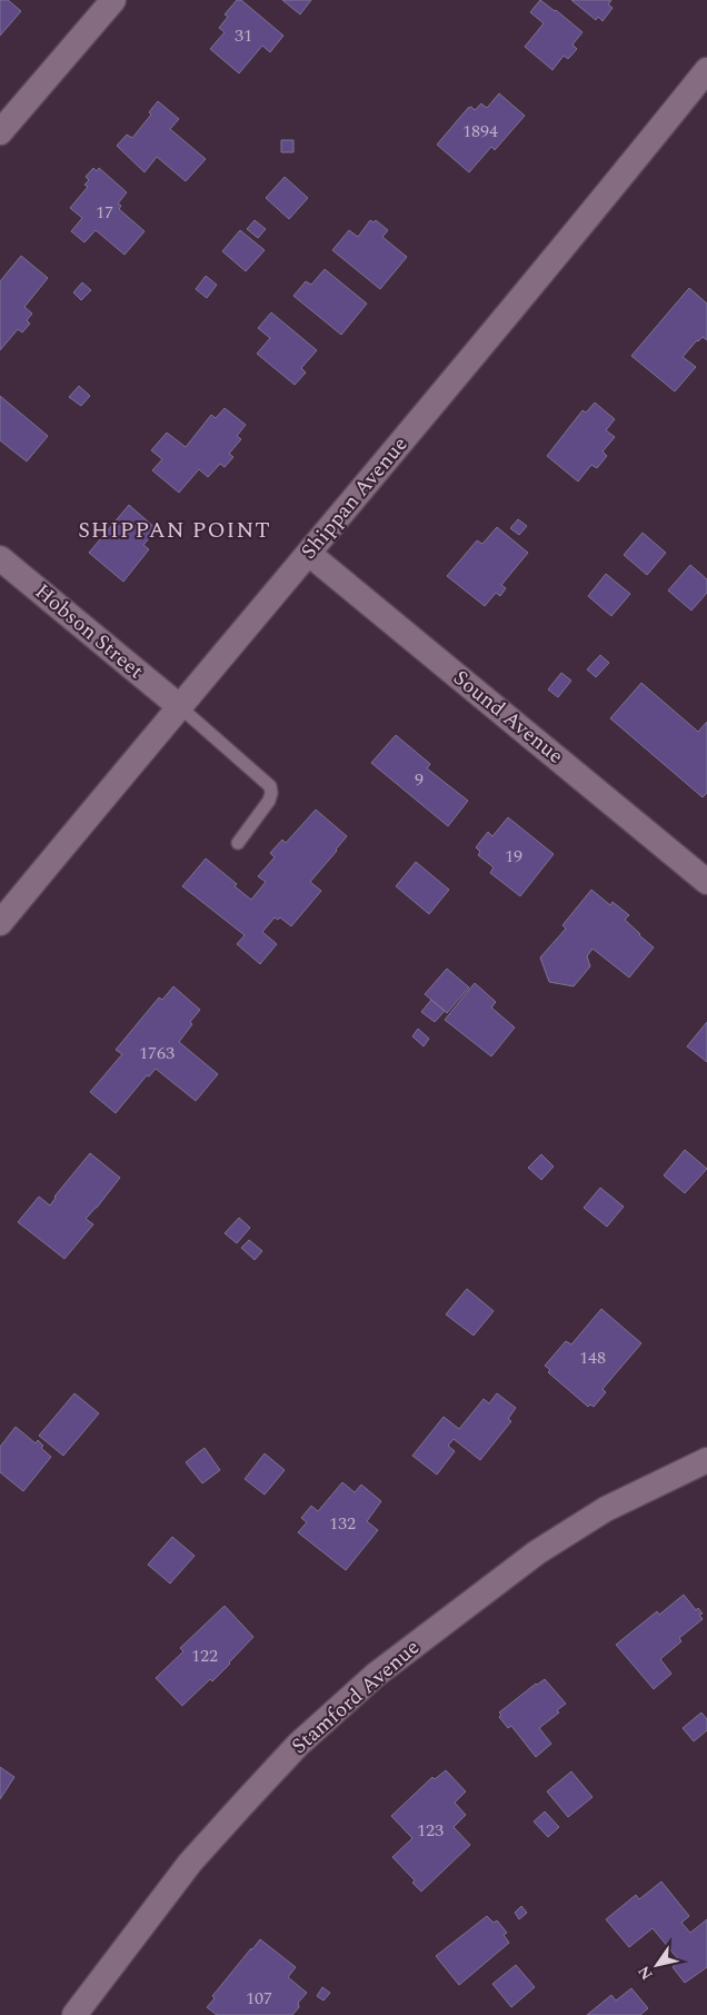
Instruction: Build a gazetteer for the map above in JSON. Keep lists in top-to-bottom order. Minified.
{"streets":{"street":["Shippan Avenue","Hobson Street","Sound Avenue","Stamford Avenue"]},"crossings":[["Shippan Avenue","Hobson Street"],["Shippan Avenue","Sound Avenue"]],"districts":["SHIPPAN POINT"],"house_numbers":["31","1894","17","9","19","1763","148","132","122","123","107"],"north":"bottom left"}
